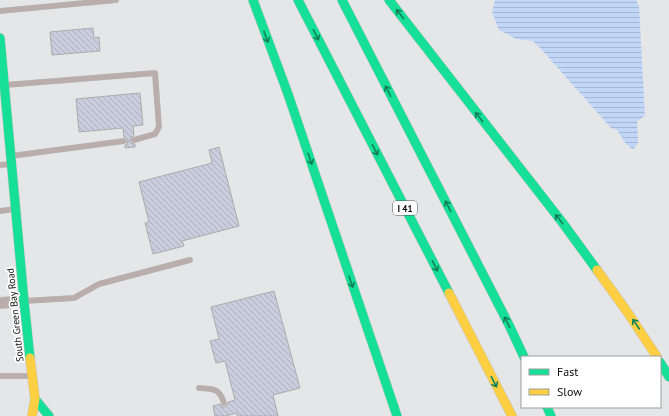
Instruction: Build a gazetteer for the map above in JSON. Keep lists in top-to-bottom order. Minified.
{"streets":{"main road":["I 41","South Green Bay Road"]},"legend":["Fast","Slow"]}
